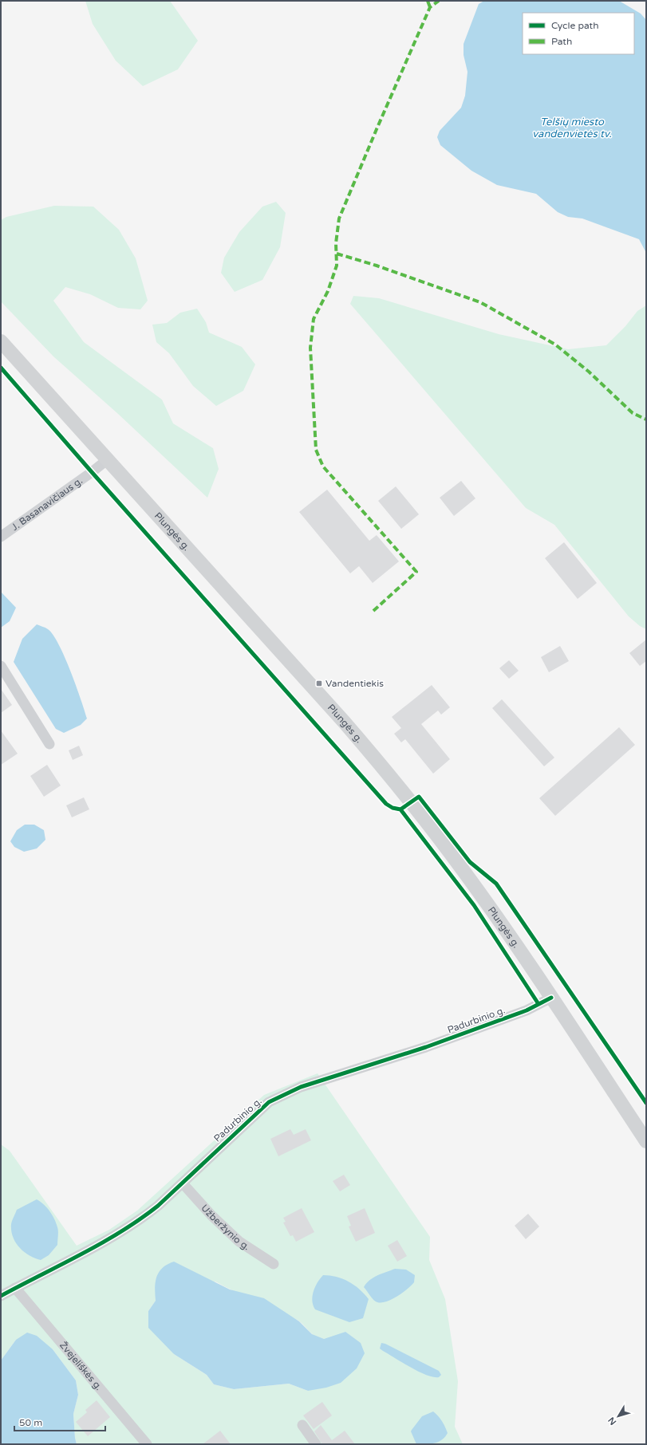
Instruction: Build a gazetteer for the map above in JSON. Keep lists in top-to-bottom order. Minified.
{"streets":{"main road":["Plungės g."],"street":["J. Basanavičiaus g.","Padurbinio g.","Užberžynio g.","Žvejeliškės g."]},"crossings":[["J. Basanavičiaus g.","Plungės g."],["Plungės g.","Padurbinio g."],["Padurbinio g.","Užberžynio g."],["Padurbinio g.","Žvejeliškės g."]],"water":["Telšių miesto vandenvietės tv."],"places":{"transit":["Vandentiekis"]},"legend":["Cycle path","Path"],"scale_bar":"50 m","north":"bottom left"}
